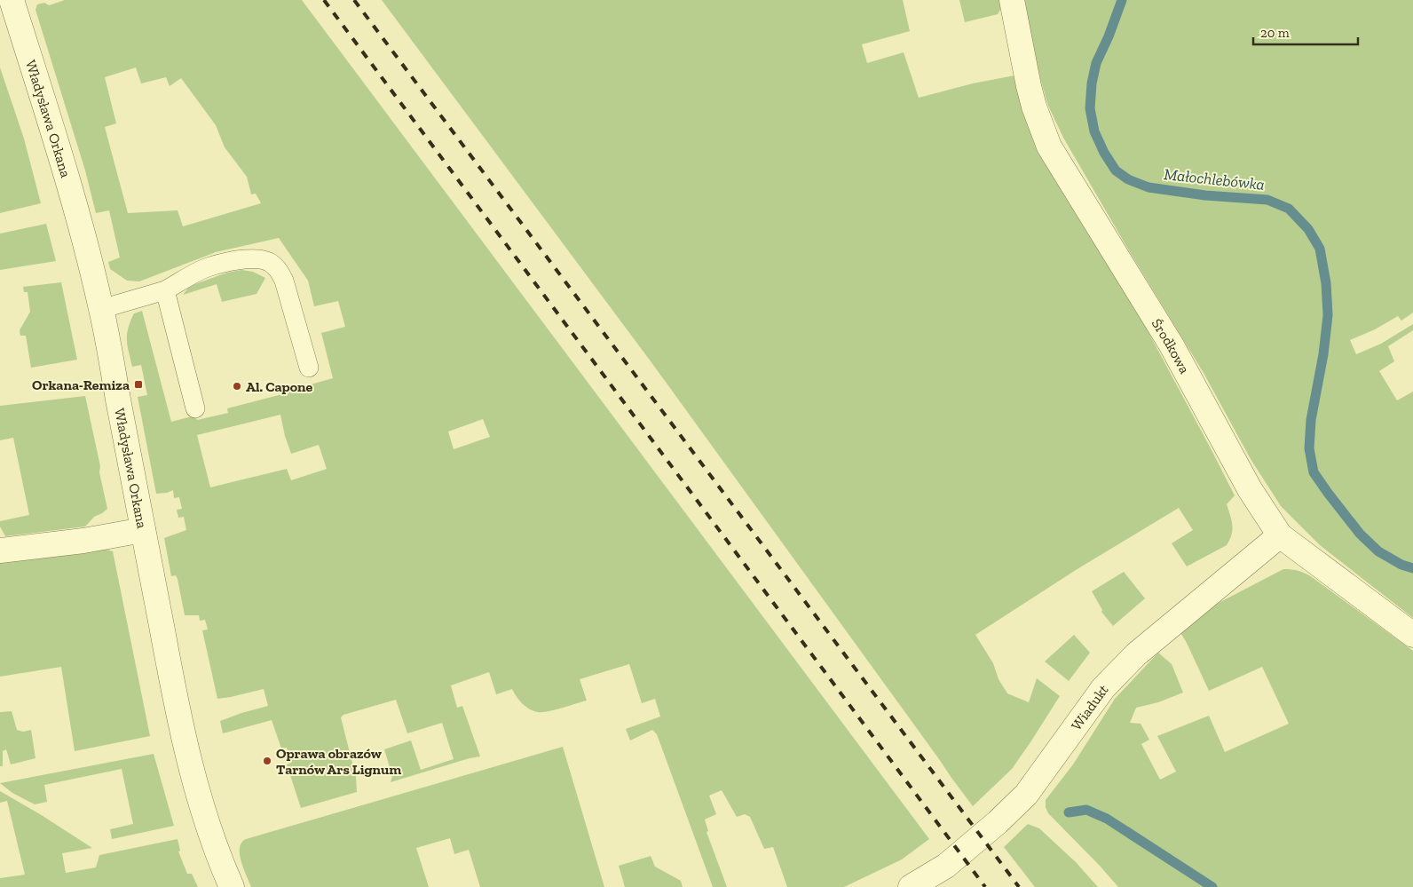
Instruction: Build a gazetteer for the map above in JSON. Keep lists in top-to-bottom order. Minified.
{"streets":{"street":["Władysława Orkana","Środkowa","Wiadukt"]},"crossings":[["Środkowa","Wiadukt"]],"water":["Małochlebówka"],"places":{"transit":["Orkana-Remiza"],"other":["Al. Capone","Oprawa obrazów Tarnów Ars Lignum"]},"scale_bar":"20 m"}
